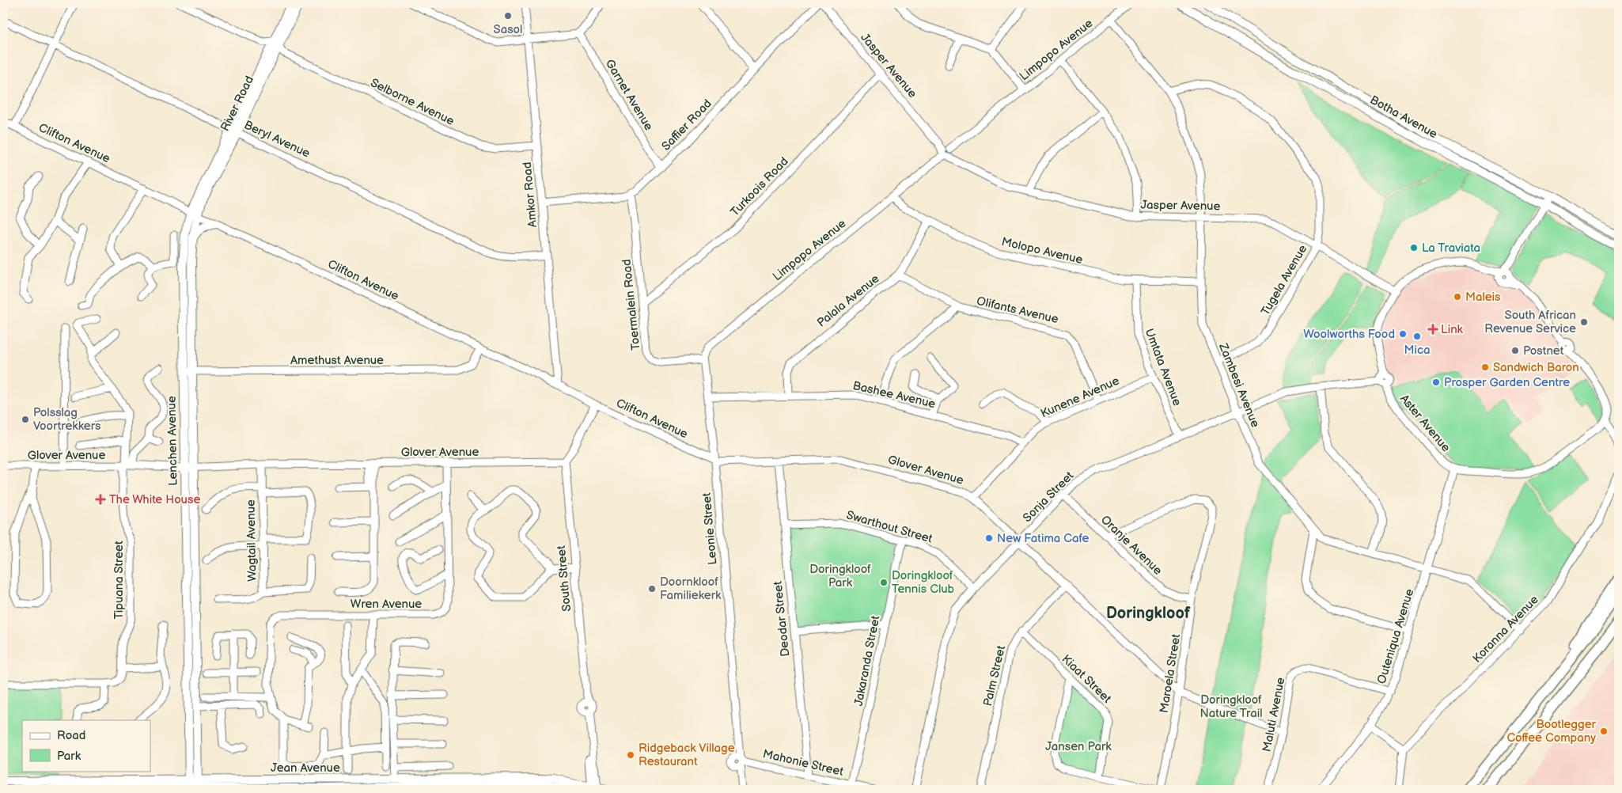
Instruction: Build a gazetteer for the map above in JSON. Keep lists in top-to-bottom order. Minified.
{"streets":{"main road":["River Road","Botha Avenue","Lenchen Avenue","Jean Avenue"],"street":["Limpopo Avenue","Jasper Avenue","Garnet Avenue","Selborne Avenue","Saffier Road","Beryl Avenue","Clifton Avenue","Turkoois Road","Amkor Road","Molopo Avenue","Tugela Avenue","Palala Avenue","Toermalein Road","Olifants Avenue","Amethust Avenue","Umtata Avenue","Zambesi Avenue","Bashee Avenue","Kunene Avenue","Aster Avenue","Glover Avenue","Sonja Street","Swarthout Street","Leonie Street","Wagtail Avenue","Oranje Avenue","South Street","Tipuana Street","Wren Avenue","Deodar Street","Koranna Avenue","Outeniqua Avenue","Jakaranda Street","Maroela Street","Palm Street","Kiaat Street","Maluti Avenue","Mahonie Street"]},"crossings":[["Limpopo Avenue","Jasper Avenue"],["Limpopo Avenue","Molopo Avenue"],["Limpopo Avenue","Toermalein Road"],["Limpopo Avenue","Zambesi Avenue"],["Limpopo Avenue","Leonie Street"],["Jasper Avenue","Turkoois Road"],["Jasper Avenue","Tugela Avenue"],["Jasper Avenue","Zambesi Avenue"],["Jasper Avenue","Aster Avenue"],["Garnet Avenue","Saffier Road"],["Selborne Avenue","River Road"],["Selborne Avenue","Amkor Road"],["River Road","Beryl Avenue"],["River Road","Clifton Avenue"],["River Road","Lenchen Avenue"],["Saffier Road","Toermalein Road"],["Beryl Avenue","Amkor Road"],["Clifton Avenue","Amkor Road"],["Clifton Avenue","Amethust Avenue"],["Clifton Avenue","Lenchen Avenue"],["Clifton Avenue","Glover Avenue"],["Clifton Avenue","Leonie Street"],["Turkoois Road","Toermalein Road"],["Molopo Avenue","Palala Avenue"],["Molopo Avenue","Umtata Avenue"],["Molopo Avenue","Zambesi Avenue"],["Tugela Avenue","Zambesi Avenue"],["Palala Avenue","Olifants Avenue"],["Palala Avenue","Bashee Avenue"],["Toermalein Road","Leonie Street"],["Olifants Avenue","Kunene Avenue"],["Amethust Avenue","Lenchen Avenue"],["Umtata Avenue","Kunene Avenue"],["Umtata Avenue","Sonja Street"],["Zambesi Avenue","Sonja Street"],["Zambesi Avenue","Koranna Avenue"],["Zambesi Avenue","Outeniqua Avenue"],["Bashee Avenue","Kunene Avenue"],["Bashee Avenue","Leonie Street"],["Kunene Avenue","Glover Avenue"],["Aster Avenue","Sonja Street"],["Aster Avenue","Outeniqua Avenue"],["Lenchen Avenue","Glover Avenue"],["Lenchen Avenue","Jean Avenue"],["Glover Avenue","Sonja Street"],["Glover Avenue","Leonie Street"],["Glover Avenue","Wagtail Avenue"],["Glover Avenue","South Street"],["Glover Avenue","Tipuana Street"],["Glover Avenue","Wren Avenue"],["Glover Avenue","Deodar Street"],["Glover Avenue","Maroela Street"],["Glover Avenue","Palm Street"],["Glover Avenue","Maluti Avenue"],["Sonja Street","Swarthout Street"],["Sonja Street","Oranje Avenue"],["Swarthout Street","Deodar Street"],["Swarthout Street","Jakaranda Street"],["Leonie Street","Mahonie Street"],["Oranje Avenue","Maroela Street"],["South Street","Jean Avenue"],["Deodar Street","Mahonie Street"],["Outeniqua Avenue","Maluti Avenue"],["Jakaranda Street","Mahonie Street"],["Palm Street","Kiaat Street"]],"districts":["Doringkloof"],"parks":["Doringkloof Park","Doringkloof Nature Trail","Jansen Park"],"places":{"other":["Sasol","La Traviata","Maleis","South African Revenue Service","Woolworths Food","Mica","Postnet","Sandwich Baron","Prosper Garden Centre","Polsslag Voortrekkers","New Fatima Cafe","Doringkloof Tennis Club","Doornkloof Familiekerk","Bootlegger Coffee Company","Ridgeback Village Restaurant"],"health":["Link","The White House"]},"legend":["Road","Park"]}
